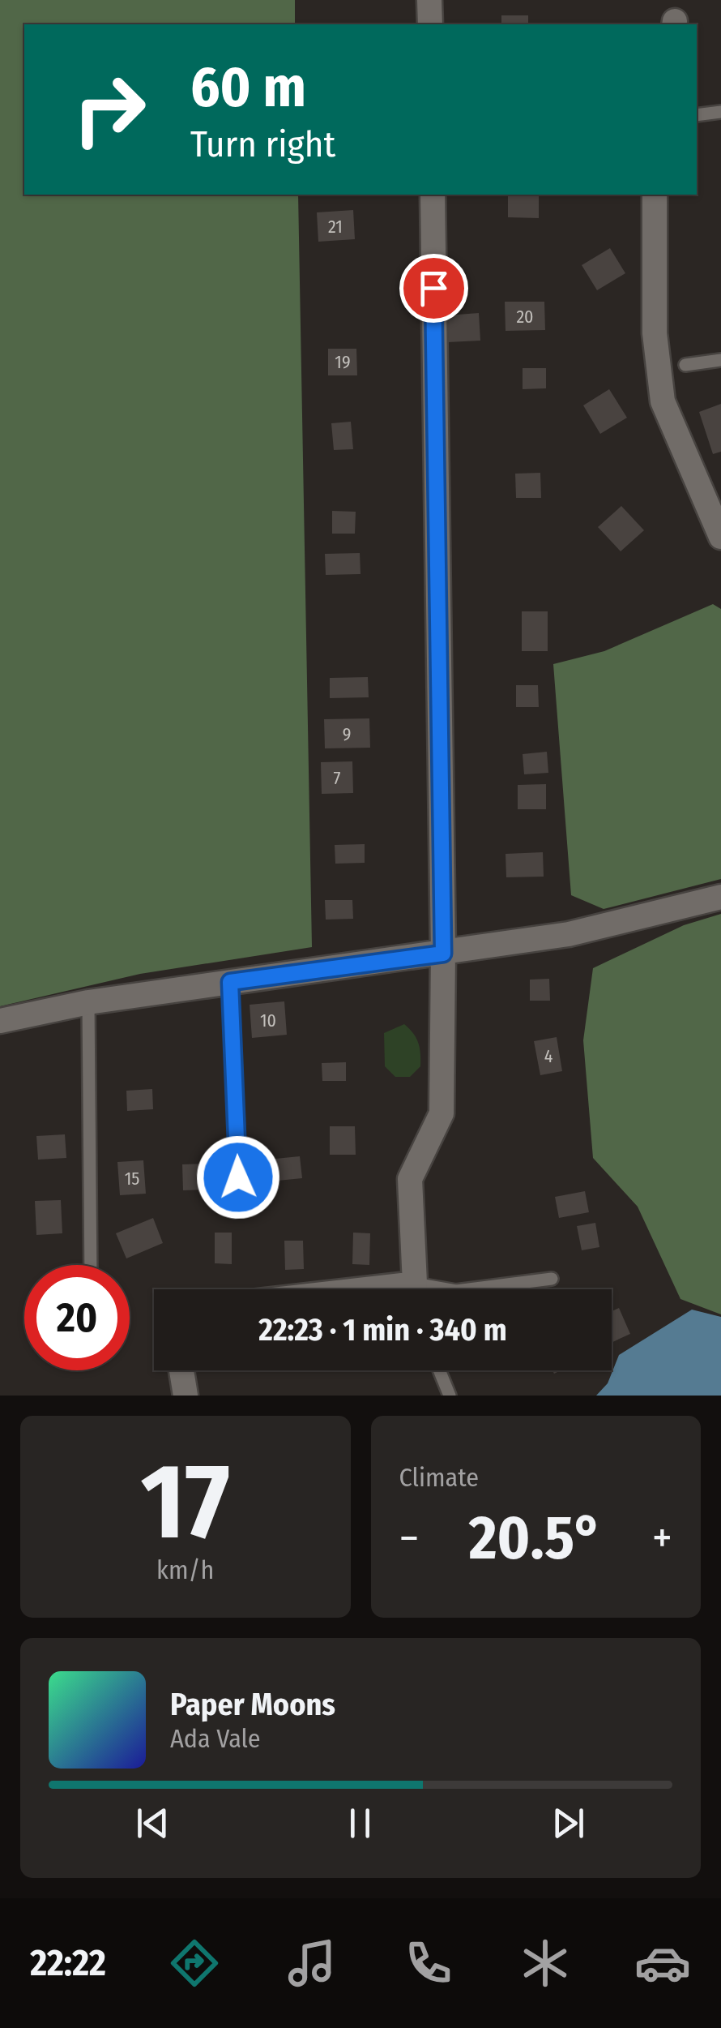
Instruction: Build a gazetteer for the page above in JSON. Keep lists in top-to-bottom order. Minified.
{"house_numbers":["21","20","19","9","7","10","4","15"],"page":{"turn":["60 m","Turn right"],"limit":"20","trip":"22:23 · 1 min · 340 m","tile":[["17","km/h"],"Climate"],"heat":["−","20.5°","+"],"song":["Paper Moons","Ada Vale"],"tabs":"22:22"}}
